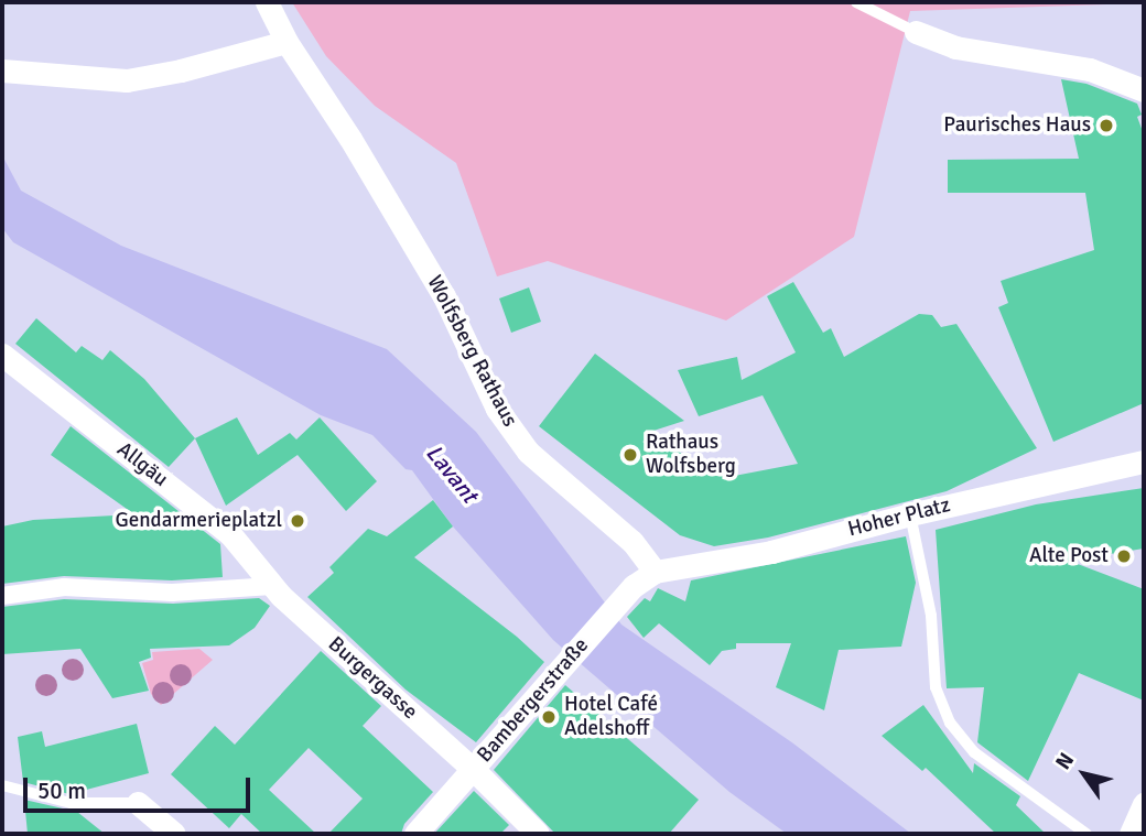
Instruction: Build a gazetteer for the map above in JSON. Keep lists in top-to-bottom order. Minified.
{"streets":{"street":["Wolfsberg Rathaus","Allgäu","Hoher Platz","Burgergasse","Bambergerstraße"]},"crossings":[["Wolfsberg Rathaus","Hoher Platz"],["Wolfsberg Rathaus","Bambergerstraße"],["Allgäu","Burgergasse"],["Hoher Platz","Bambergerstraße"],["Burgergasse","Bambergerstraße"]],"water":["Lavant"],"places":["Paurisches Haus","Rathaus Wolfsberg","Gendarmerieplatzl","Alte Post","Hotel Café Adelshoff"],"scale_bar":"50 m","north":"top left"}
